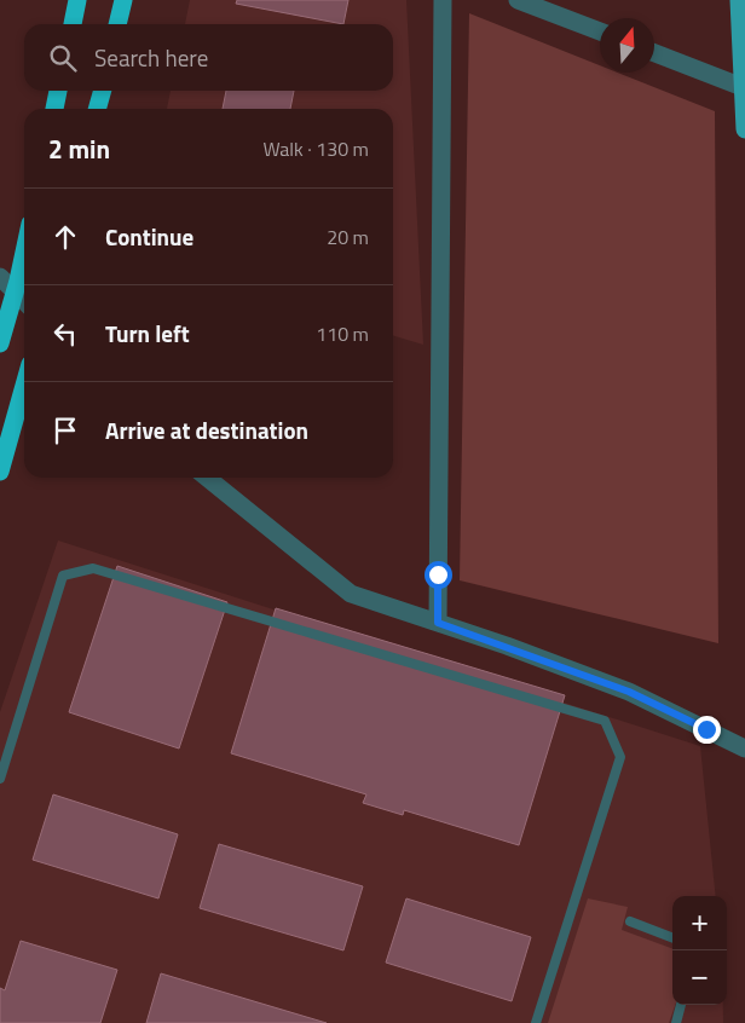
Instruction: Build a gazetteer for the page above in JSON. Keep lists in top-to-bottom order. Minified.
{"north":"top","page":{"search":"Search here","heading":["2 min","Walk · 130 m"],"list":[["Continue","20 m"],["Turn left","110 m"],"Arrive at destination"],"map_buttons":["+","−"]}}
